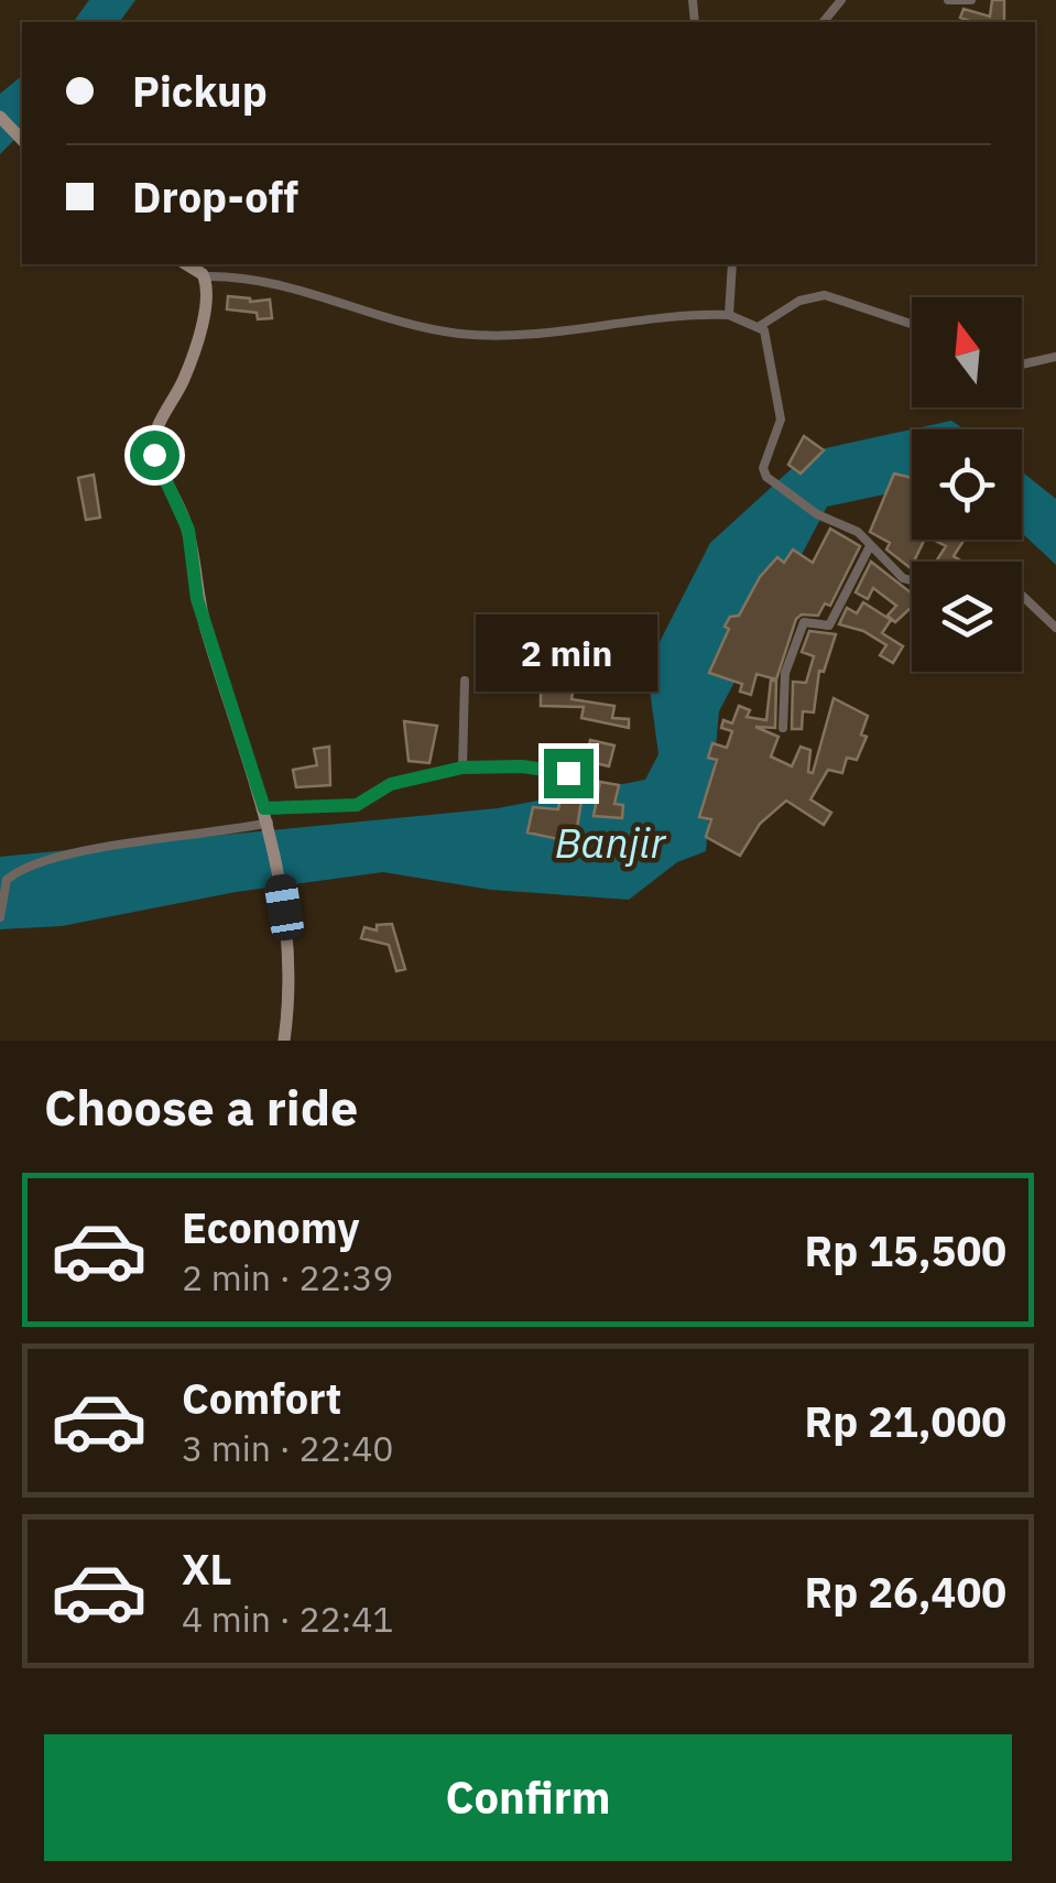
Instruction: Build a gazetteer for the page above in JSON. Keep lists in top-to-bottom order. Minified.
{"water":["Banjir"],"north":"top","page":{"banner":["Pickup","Drop-off"],"bubble":"2 min","heading":"Choose a ride","list":[{"name":"Economy","note":"2 min · 22:39","value":"Rp 15,500"},{"name":"Comfort","note":"3 min · 22:40","value":"Rp 21,000"},{"name":"XL","note":"4 min · 22:41","value":"Rp 26,400"}],"buttons":"Confirm"}}
